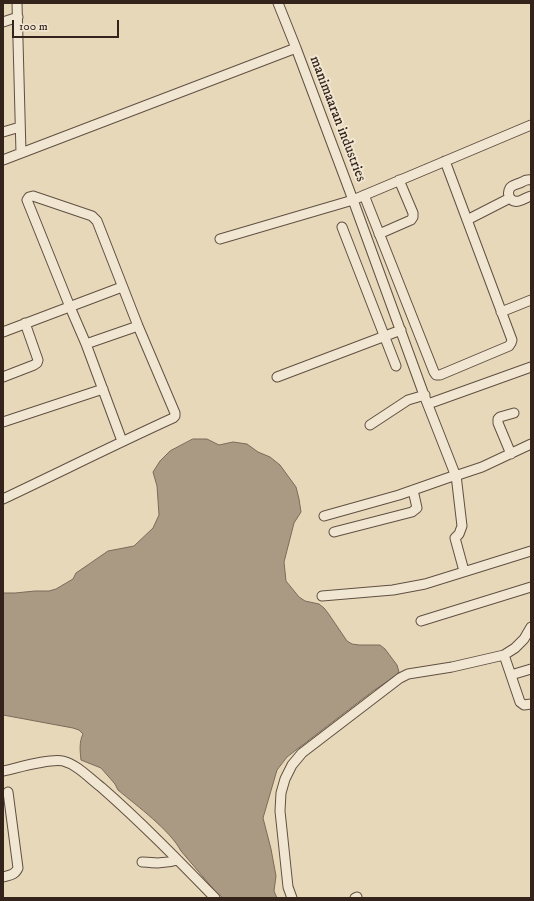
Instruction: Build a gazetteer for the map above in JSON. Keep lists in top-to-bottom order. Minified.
{"streets":{"street":["manimaaran industries"]},"scale_bar":"100 m"}
